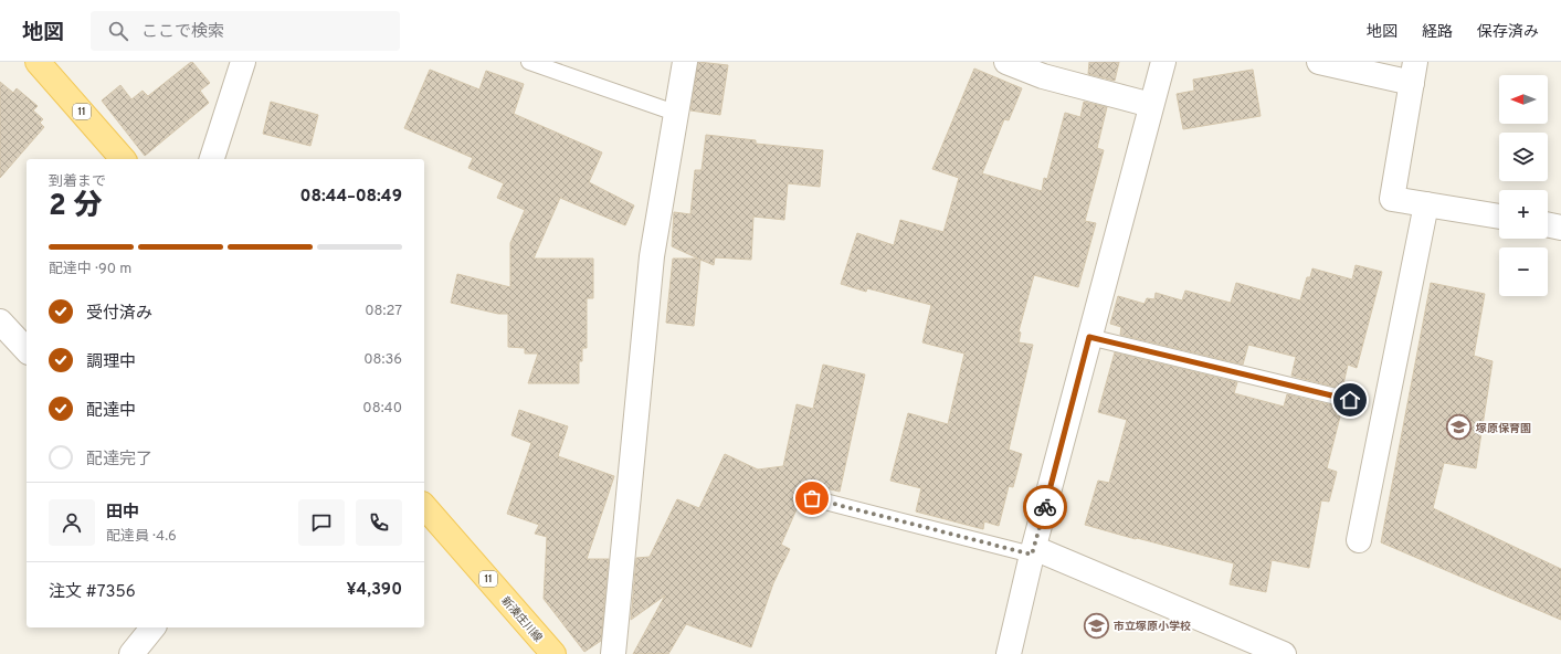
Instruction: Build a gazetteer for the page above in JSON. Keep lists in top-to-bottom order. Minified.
{"streets":{"main road":["11","新湊庄川線"]},"places":{"school or university":["塚原保育園","市立塚原小学校"]},"north":"left","page":{"header":"地図","search":"ここで検索","nav":["地図","経路","保存済み"],"map_buttons":["+","−"],"heading":["2 分","到着まで","08:44–08:49"],"panel":["田中","配達員 · 4.6","注文 #7356","¥4,390"],"bar":"配達中 · 90 m","list":[["受付済み","08:27"],["調理中","08:36"],["配達中","08:40"],"配達完了"]}}
